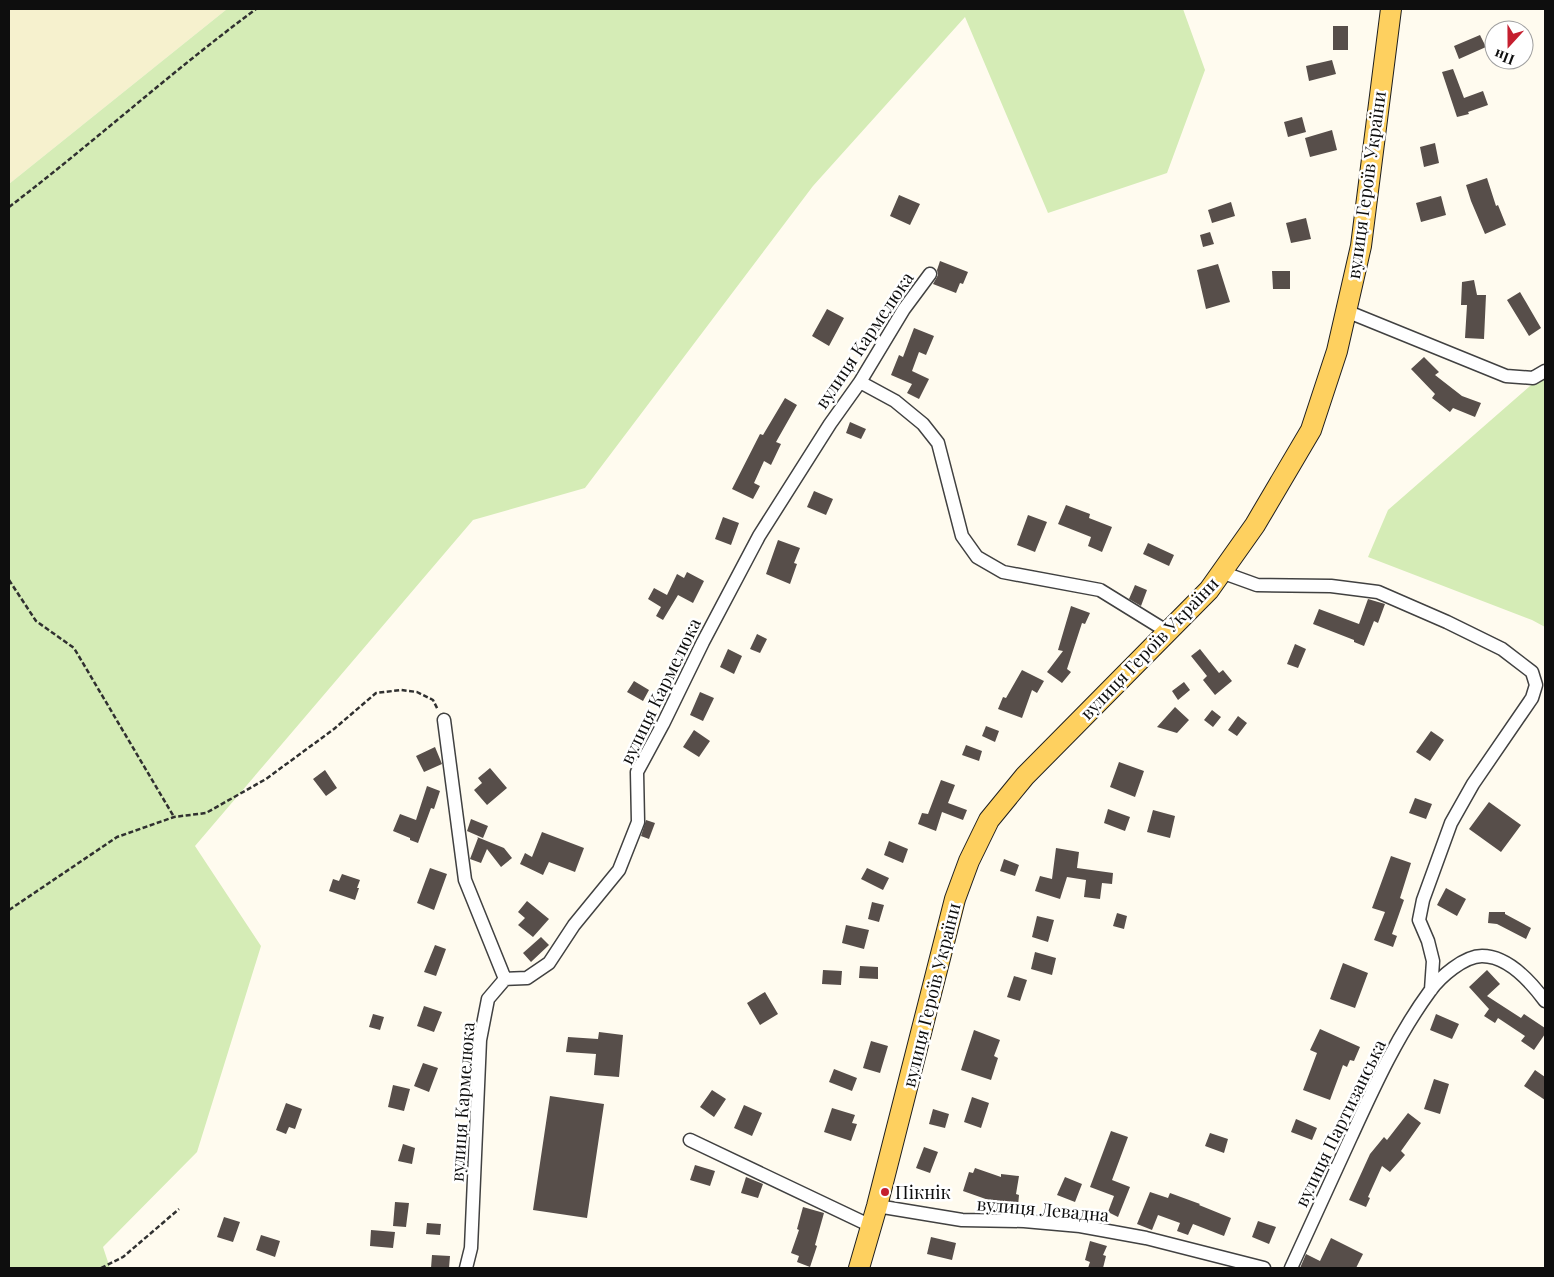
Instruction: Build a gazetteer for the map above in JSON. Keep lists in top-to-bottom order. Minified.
{"streets":{"main road":["вулиця Героїв України"],"street":["вулиця Кармелюка","вулиця Партизанська","вулиця Левадна"]},"crossings":[["вулиця Героїв України","вулиця Левадна"]],"places":["Пікнік"],"north":"bottom"}
